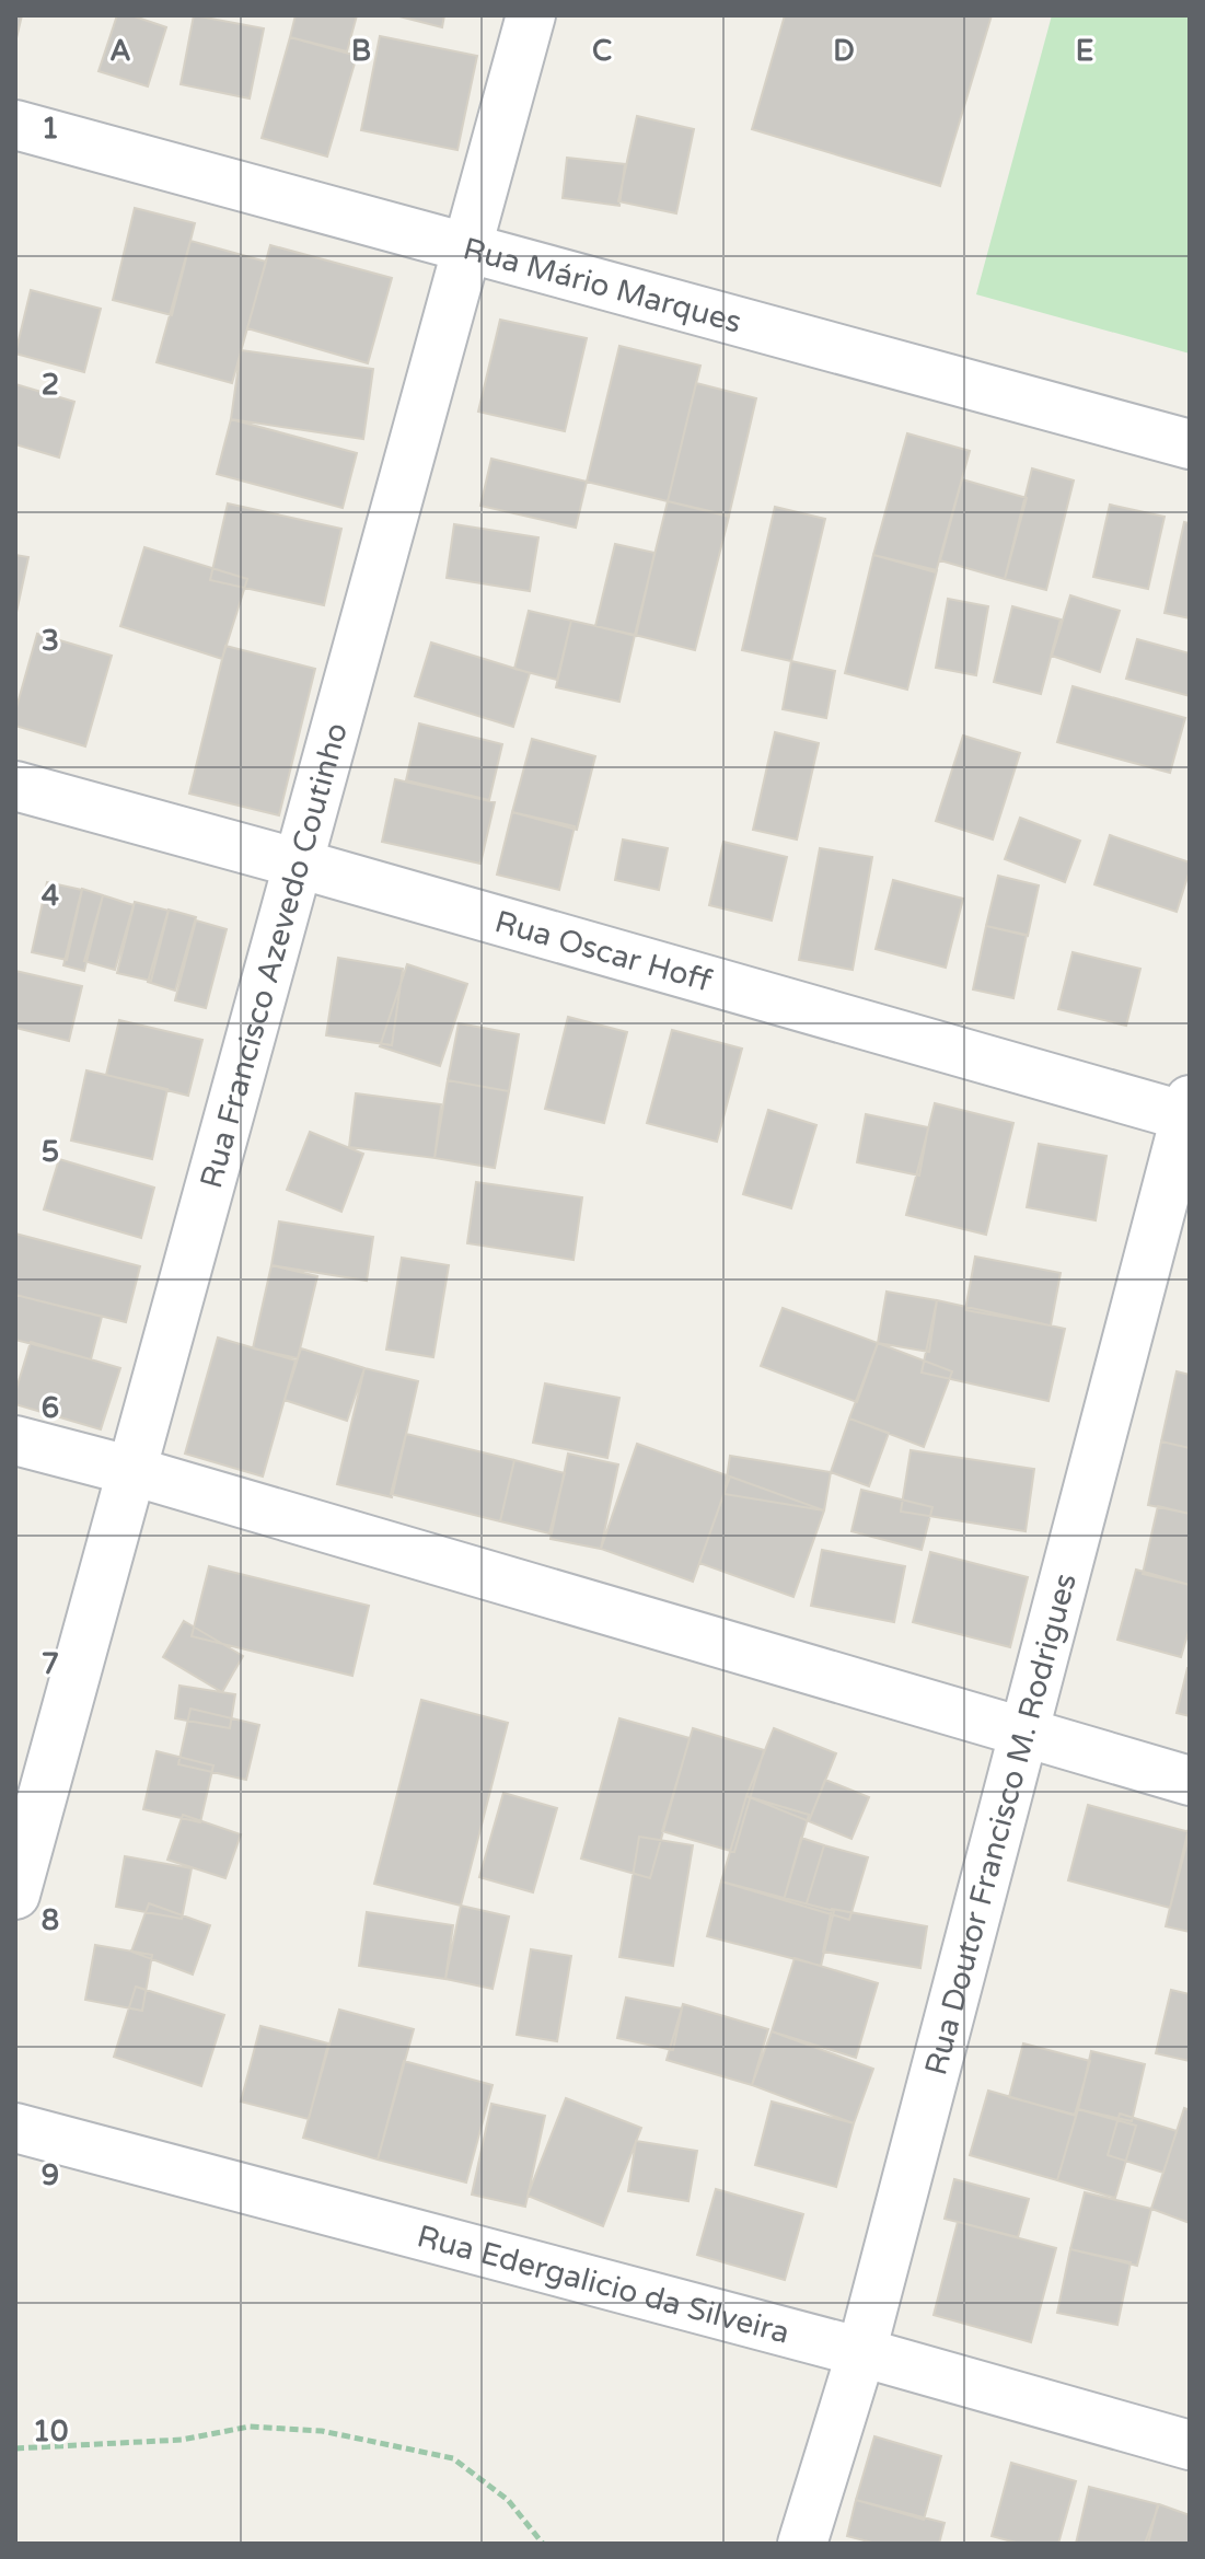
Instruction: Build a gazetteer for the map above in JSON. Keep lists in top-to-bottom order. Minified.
{"streets":{"street":["Rua Mário Marques","Rua Oscar Hoff","Rua Francisco Azevedo Coutinho","Rua Doutor Francisco M. Rodrigues","Rua Edergalicio da Silveira"]},"crossings":[["Rua Mário Marques","Rua Francisco Azevedo Coutinho"],["Rua Oscar Hoff","Rua Francisco Azevedo Coutinho"],["Rua Oscar Hoff","Rua Doutor Francisco M. Rodrigues"],["Rua Doutor Francisco M. Rodrigues","Rua Edergalicio da Silveira"]],"grid":{"columns":["A","B","C","D","E"],"rows":["1","2","3","4","5","6","7","8","9","10"]}}
